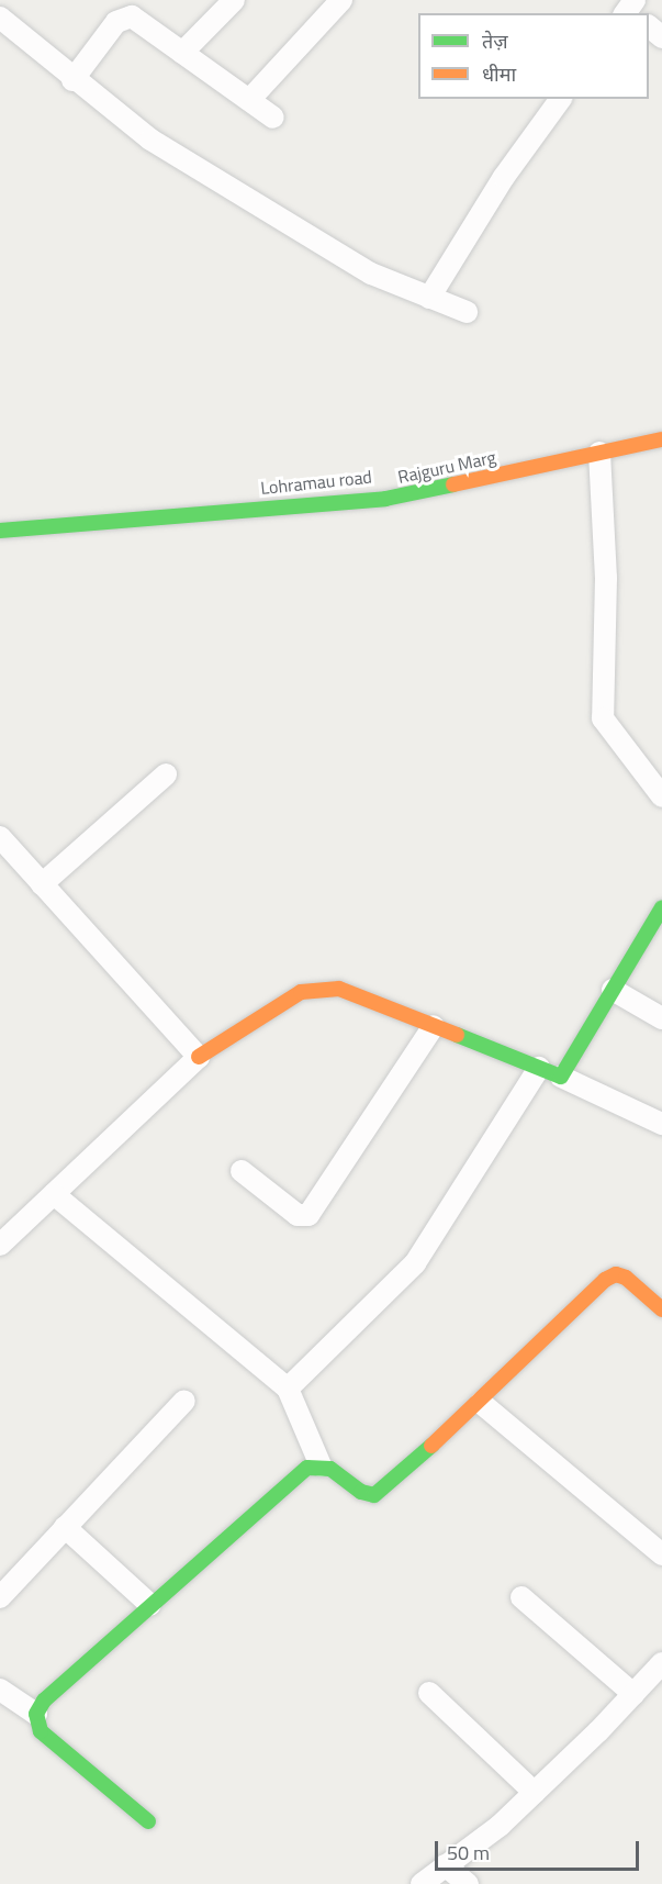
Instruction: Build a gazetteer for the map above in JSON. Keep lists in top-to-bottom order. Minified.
{"streets":{"street":["Rajguru Marg"]},"legend":["तेज़","धीमा"],"scale_bar":"50 m"}
